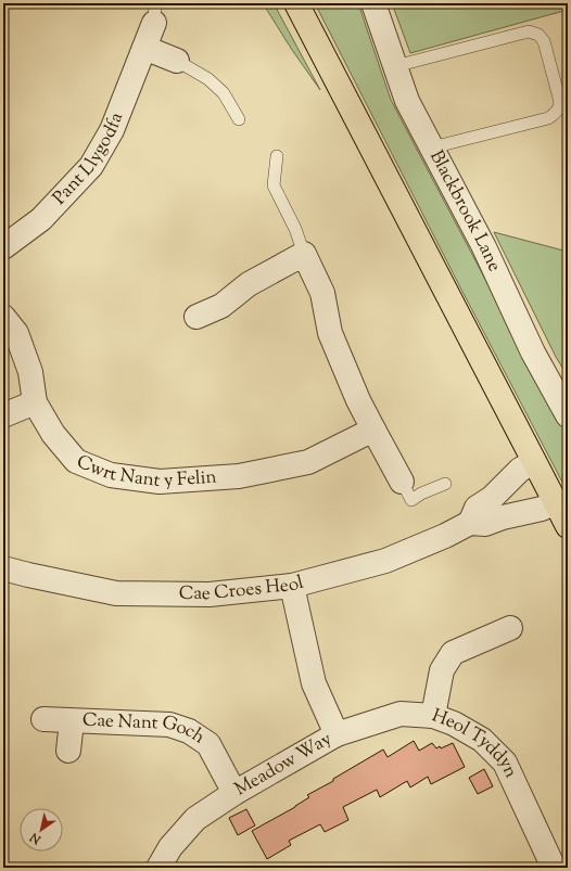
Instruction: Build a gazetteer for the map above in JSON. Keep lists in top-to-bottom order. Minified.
{"streets":{"street":["Pant Llygodfa","Blackbrook Lane","Cwrt Nant y Felin","Cae Croes Heol","Cae Nant Goch","Heol Tyddyn","Meadow Way"]},"crossings":[["Cae Croes Heol","Meadow Way"],["Cae Nant Goch","Meadow Way"],["Heol Tyddyn","Meadow Way"]],"north":"bottom left"}
